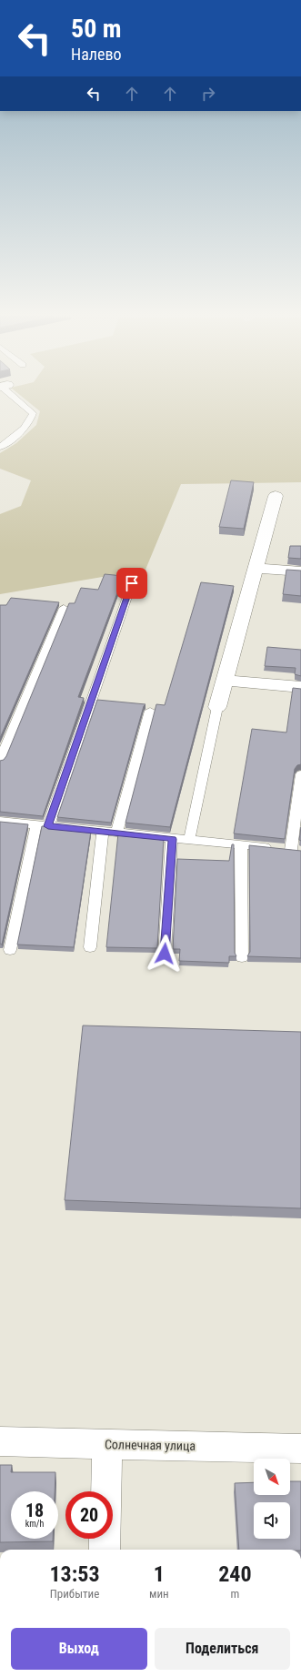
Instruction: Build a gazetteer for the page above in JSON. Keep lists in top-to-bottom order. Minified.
{"streets":{"street":["Солнечная улица"]},"north":"bottom right","page":{"turn":["50 m","Налево"],"speed":"18 km/h","limit":"20","eta":["13:53","Прибытие","1","мин","240","m"],"buttons":["Выход","Поделиться"]}}
